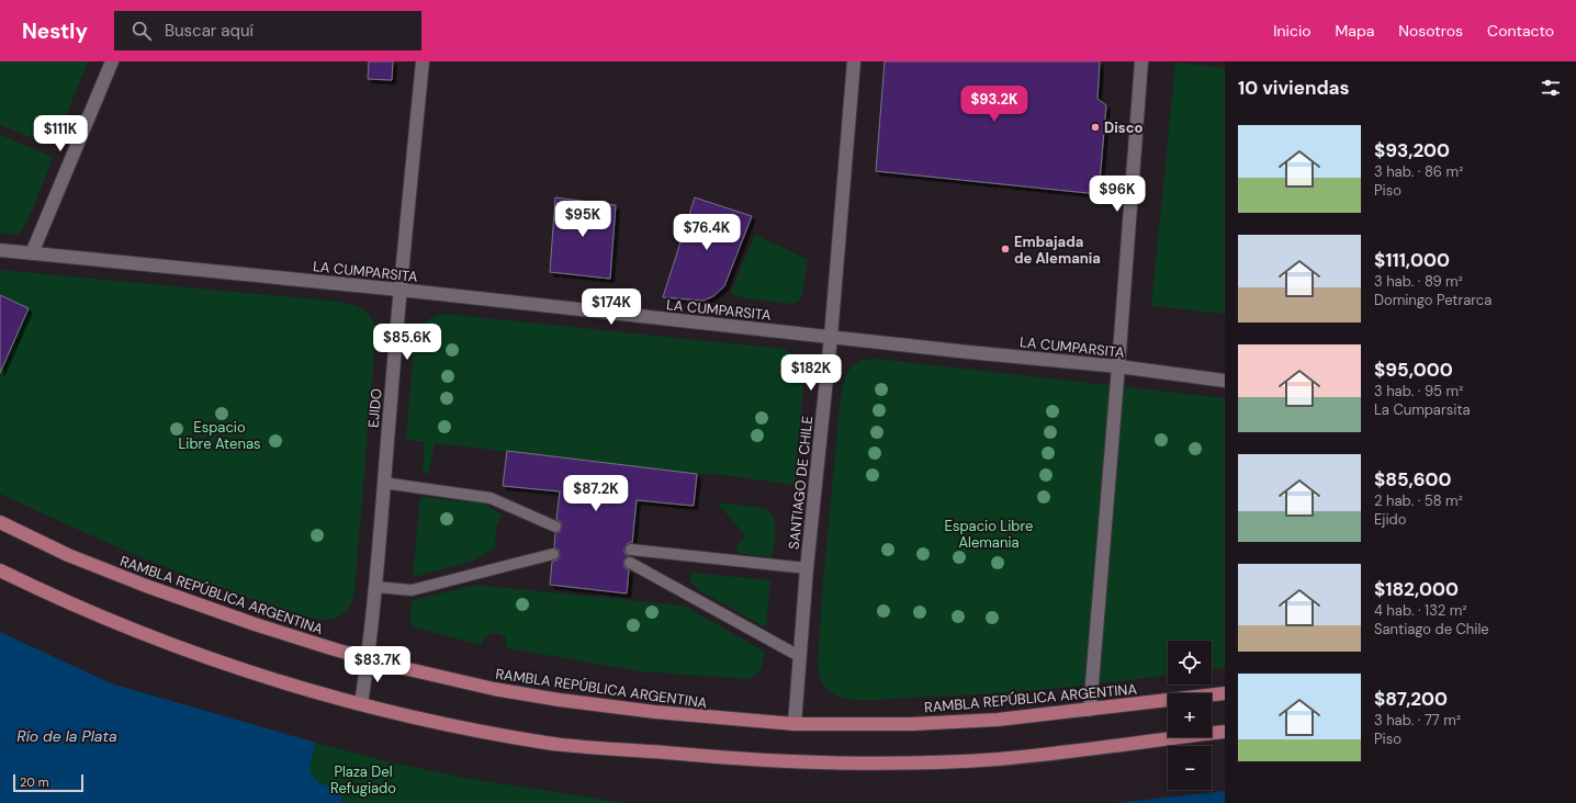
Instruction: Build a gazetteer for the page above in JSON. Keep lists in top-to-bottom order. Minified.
{"streets":{"main road":["RAMBLA REPÚBLICA ARGENTINA"],"street":["LA CUMPARSITA","EJIDO","SANTIAGO DE CHILE"]},"crossings":[["LA CUMPARSITA","EJIDO"],["LA CUMPARSITA","SANTIAGO DE CHILE"],["EJIDO","RAMBLA REPÚBLICA ARGENTINA"],["SANTIAGO DE CHILE","RAMBLA REPÚBLICA ARGENTINA"]],"water":["Río de la Plata"],"parks":["Espacio Libre Atenas","Espacio Libre Alemania","Plaza Del Refugiado"],"places":["Disco","Embajada de Alemania"],"scale_bar":"20 m","page":{"header":"Nestly","search":"Buscar aquí","nav":["Inicio","Mapa","Nosotros","Contacto"],"heading":"10 viviendas","price":["$93.2K","$111K","$96K","$95K","$76.4K","$174K","$85.6K","$182K","$87.2K","$83.7K"],"list":[{"name":"$93,200","note":"3 hab. · 86 m² · Piso"},{"name":"$111,000","note":"3 hab. · 89 m² · Domingo Petrarca"},{"name":"$95,000","note":"3 hab. · 95 m² · La Cumparsita"},{"name":"$85,600","note":"2 hab. · 58 m² · Ejido"},{"name":"$182,000","note":"4 hab. · 132 m² · Santiago de Chile"},{"name":"$87,200","note":"3 hab. · 77 m² · Piso"}],"map_buttons":["+","−"],"scale":"20 m"}}
